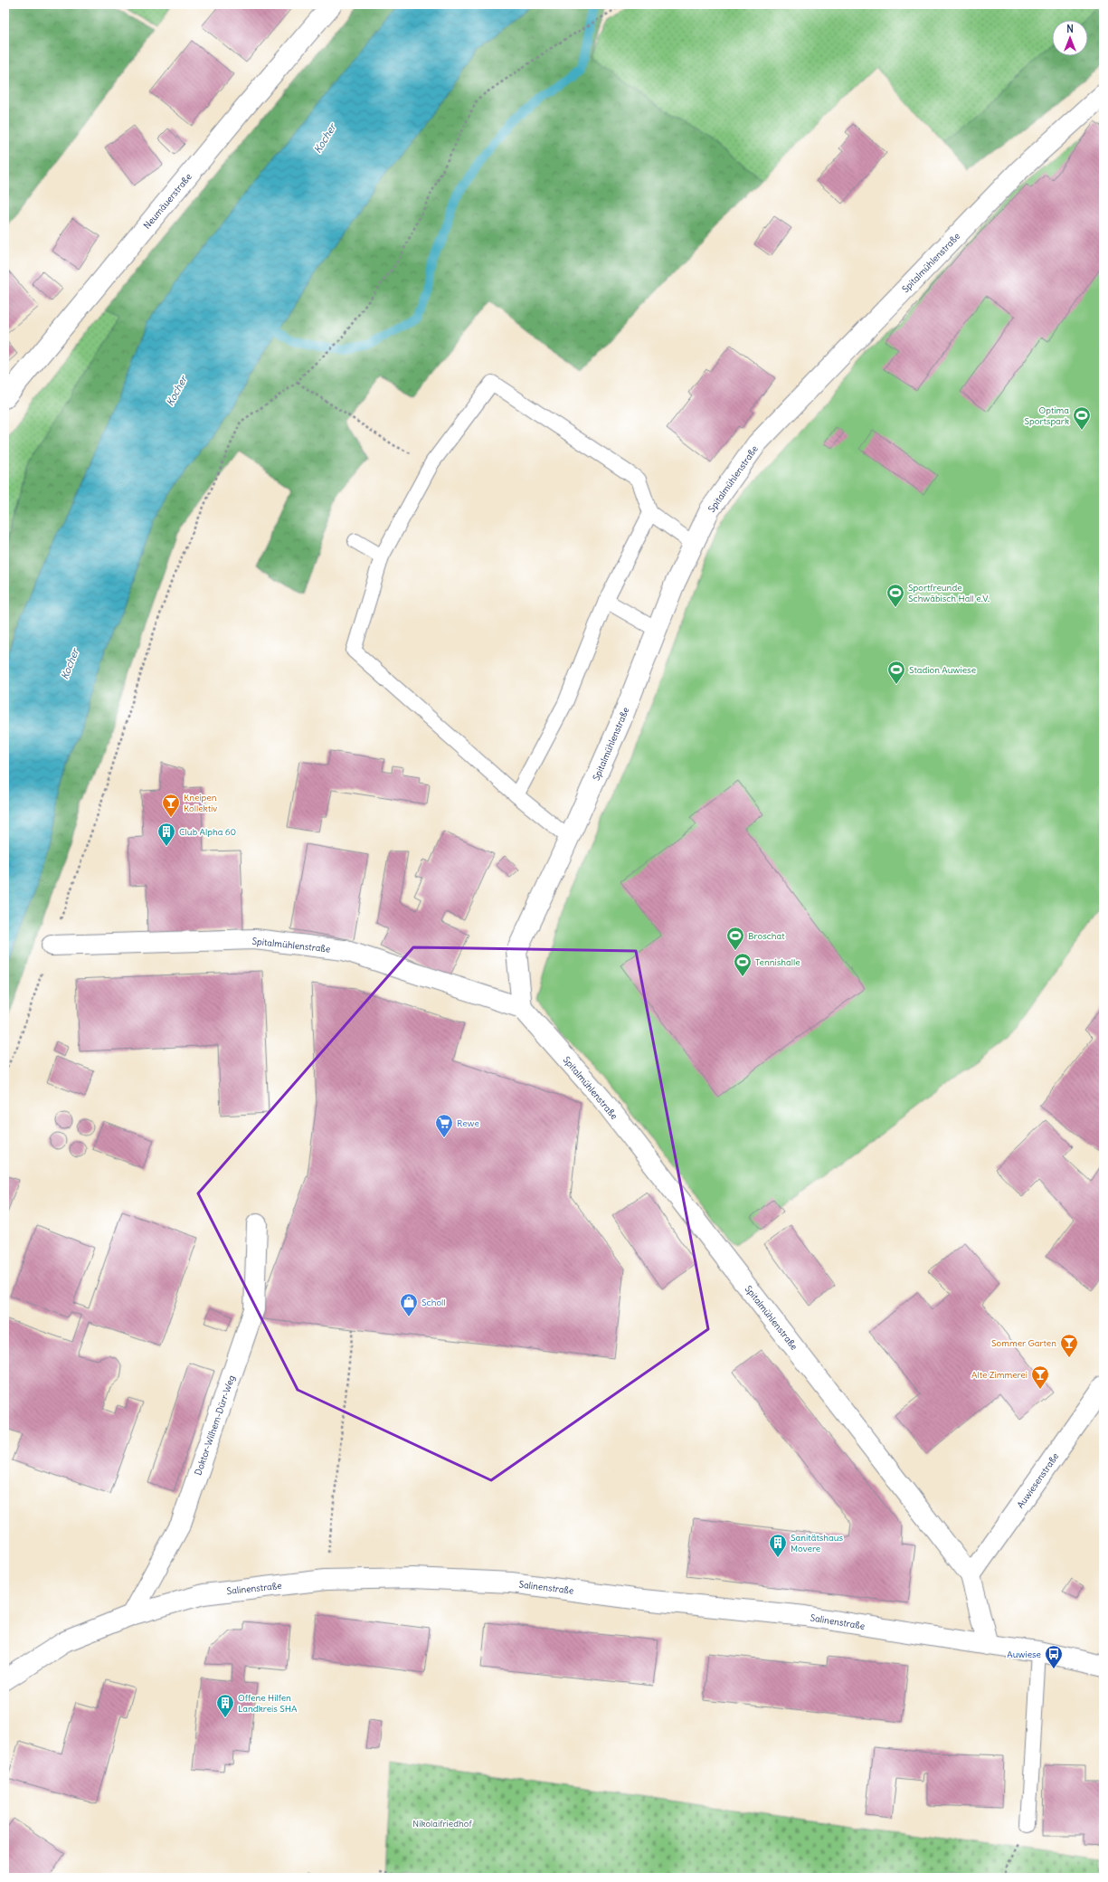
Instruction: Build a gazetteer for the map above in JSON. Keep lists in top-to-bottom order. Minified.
{"streets":{"street":["Neumäuerstraße","Spitalmühlenstraße","Doktor-Wilhem-Dürr-Weg","Auwiesenstraße","Salinenstraße"]},"crossings":[["Spitalmühlenstraße","Auwiesenstraße"],["Spitalmühlenstraße","Salinenstraße"],["Doktor-Wilhem-Dürr-Weg","Salinenstraße"]],"water":["Kocher"],"parks":["Nikolaifriedhof"],"places":{"sports":["Optima Sportspark","Sportfreunde Schwäbisch Hall e.V.","Stadion Auwiese","Broschat","Tennishalle"],"bar":["Kneipen Kollektiv","Sommer Garten","Alte Zimmerei"],"building":["Club Alpha 60","Sanitätshaus Movere","Offene Hilfen Landkreis SHA"],"supermarket":["Rewe"],"shop":["Scholl"],"bus stop":["Auwiese"]},"north":"top"}
